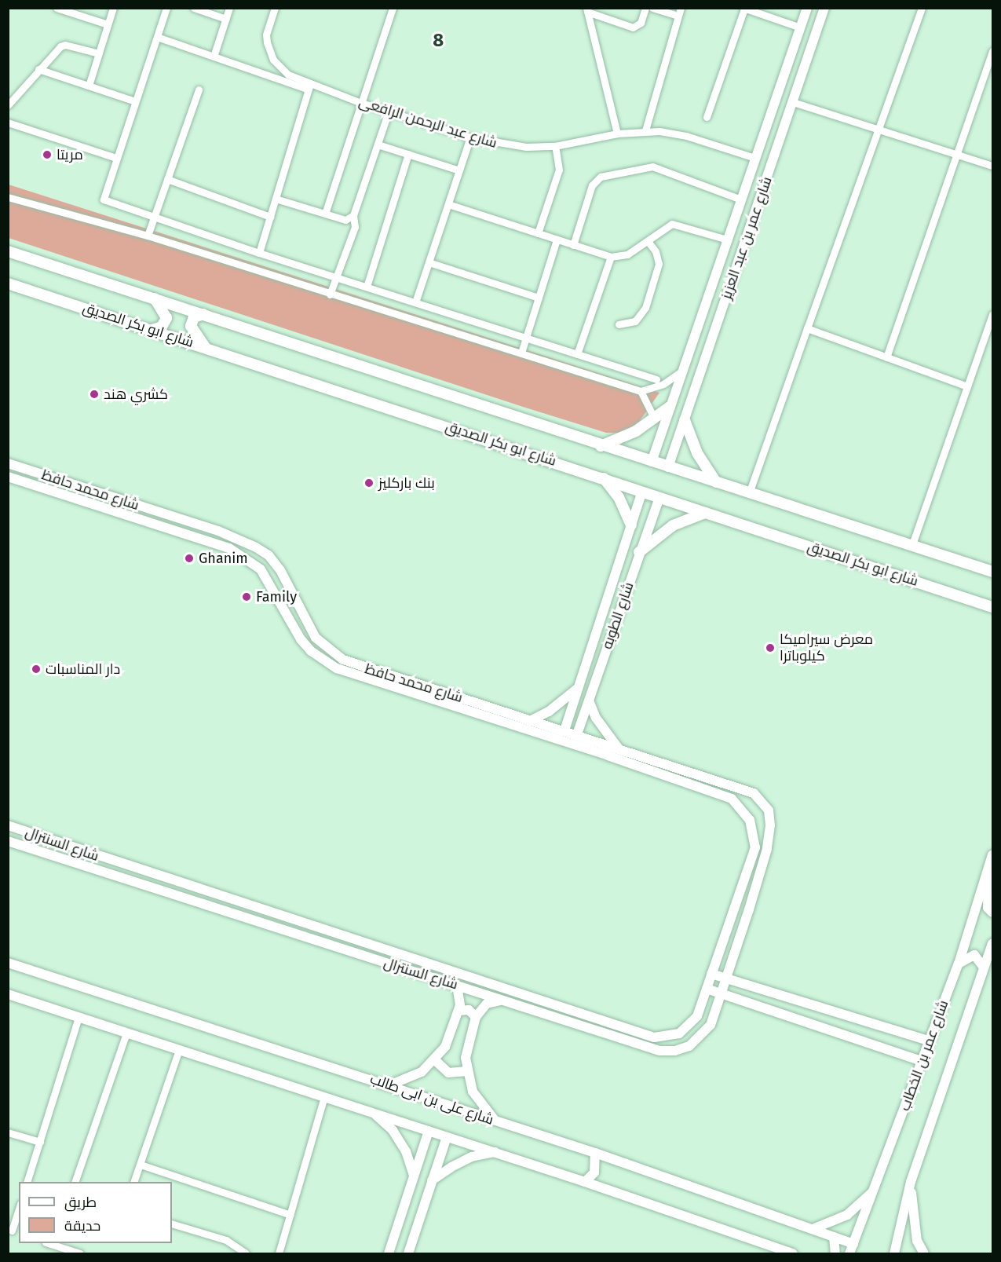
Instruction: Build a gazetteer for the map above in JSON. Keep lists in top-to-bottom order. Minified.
{"streets":{"main road":["شارع ابو بكر الصديق"],"street":["شارع عبد الرحمن الرافعى","شارع عمر بن عبد العزيز","شارع محمد حافظ","شارع الطوبه","شارع السنترال","شارع عمر بن الخطاب","شارع على بن ابى طالب"]},"crossings":[["شارع عبد الرحمن الرافعى","شارع عمر بن عبد العزيز"],["شارع عمر بن عبد العزيز","شارع ابو بكر الصديق"],["شارع ابو بكر الصديق","شارع الطوبه"],["شارع محمد حافظ","شارع الطوبه"],["شارع محمد حافظ","شارع السنترال"],["شارع عمر بن الخطاب","شارع على بن ابى طالب"]],"districts":["8"],"places":["مريتا","كشري هند","بنك باركليز","Ghanim","Family","معرض سيراميكا كيلوباترا","دار المناسبات"],"legend":["طريق","حديقة"]}
